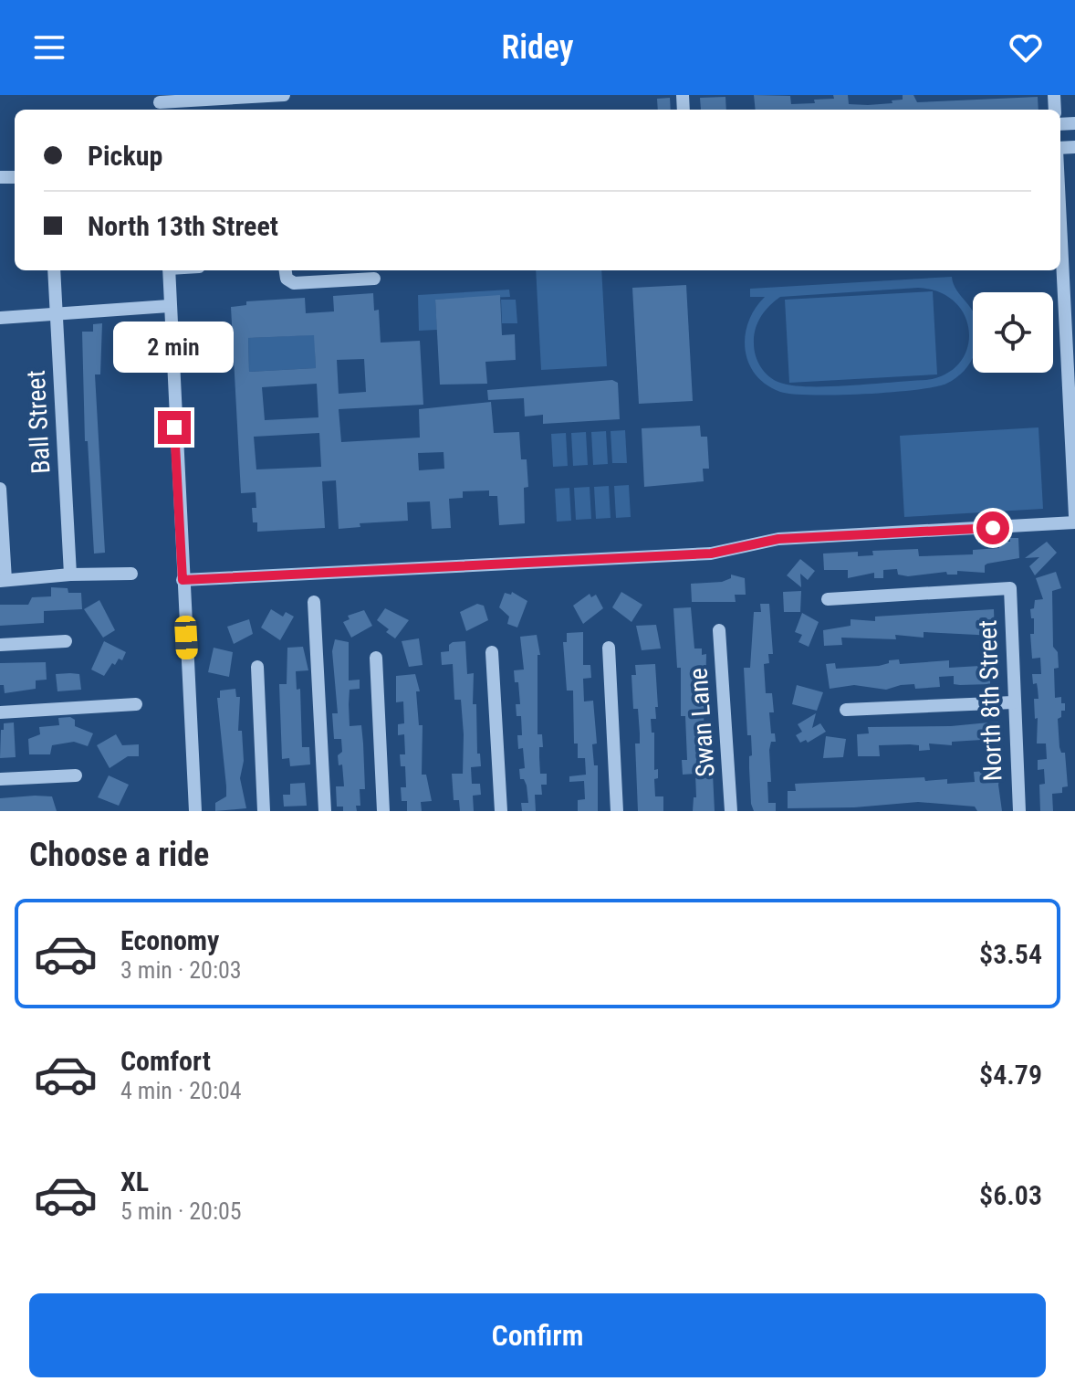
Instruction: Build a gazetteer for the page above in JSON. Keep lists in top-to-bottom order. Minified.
{"streets":{"street":["Ball Street","North 8th Street","Swan Lane"]},"page":{"header":"Ridey","banner":["Pickup","North 13th Street"],"bubble":"2 min","heading":"Choose a ride","list":[{"name":"Economy","note":"3 min · 20:03","value":"$3.54"},{"name":"Comfort","note":"4 min · 20:04","value":"$4.79"},{"name":"XL","note":"5 min · 20:05","value":"$6.03"}],"buttons":"Confirm"}}
